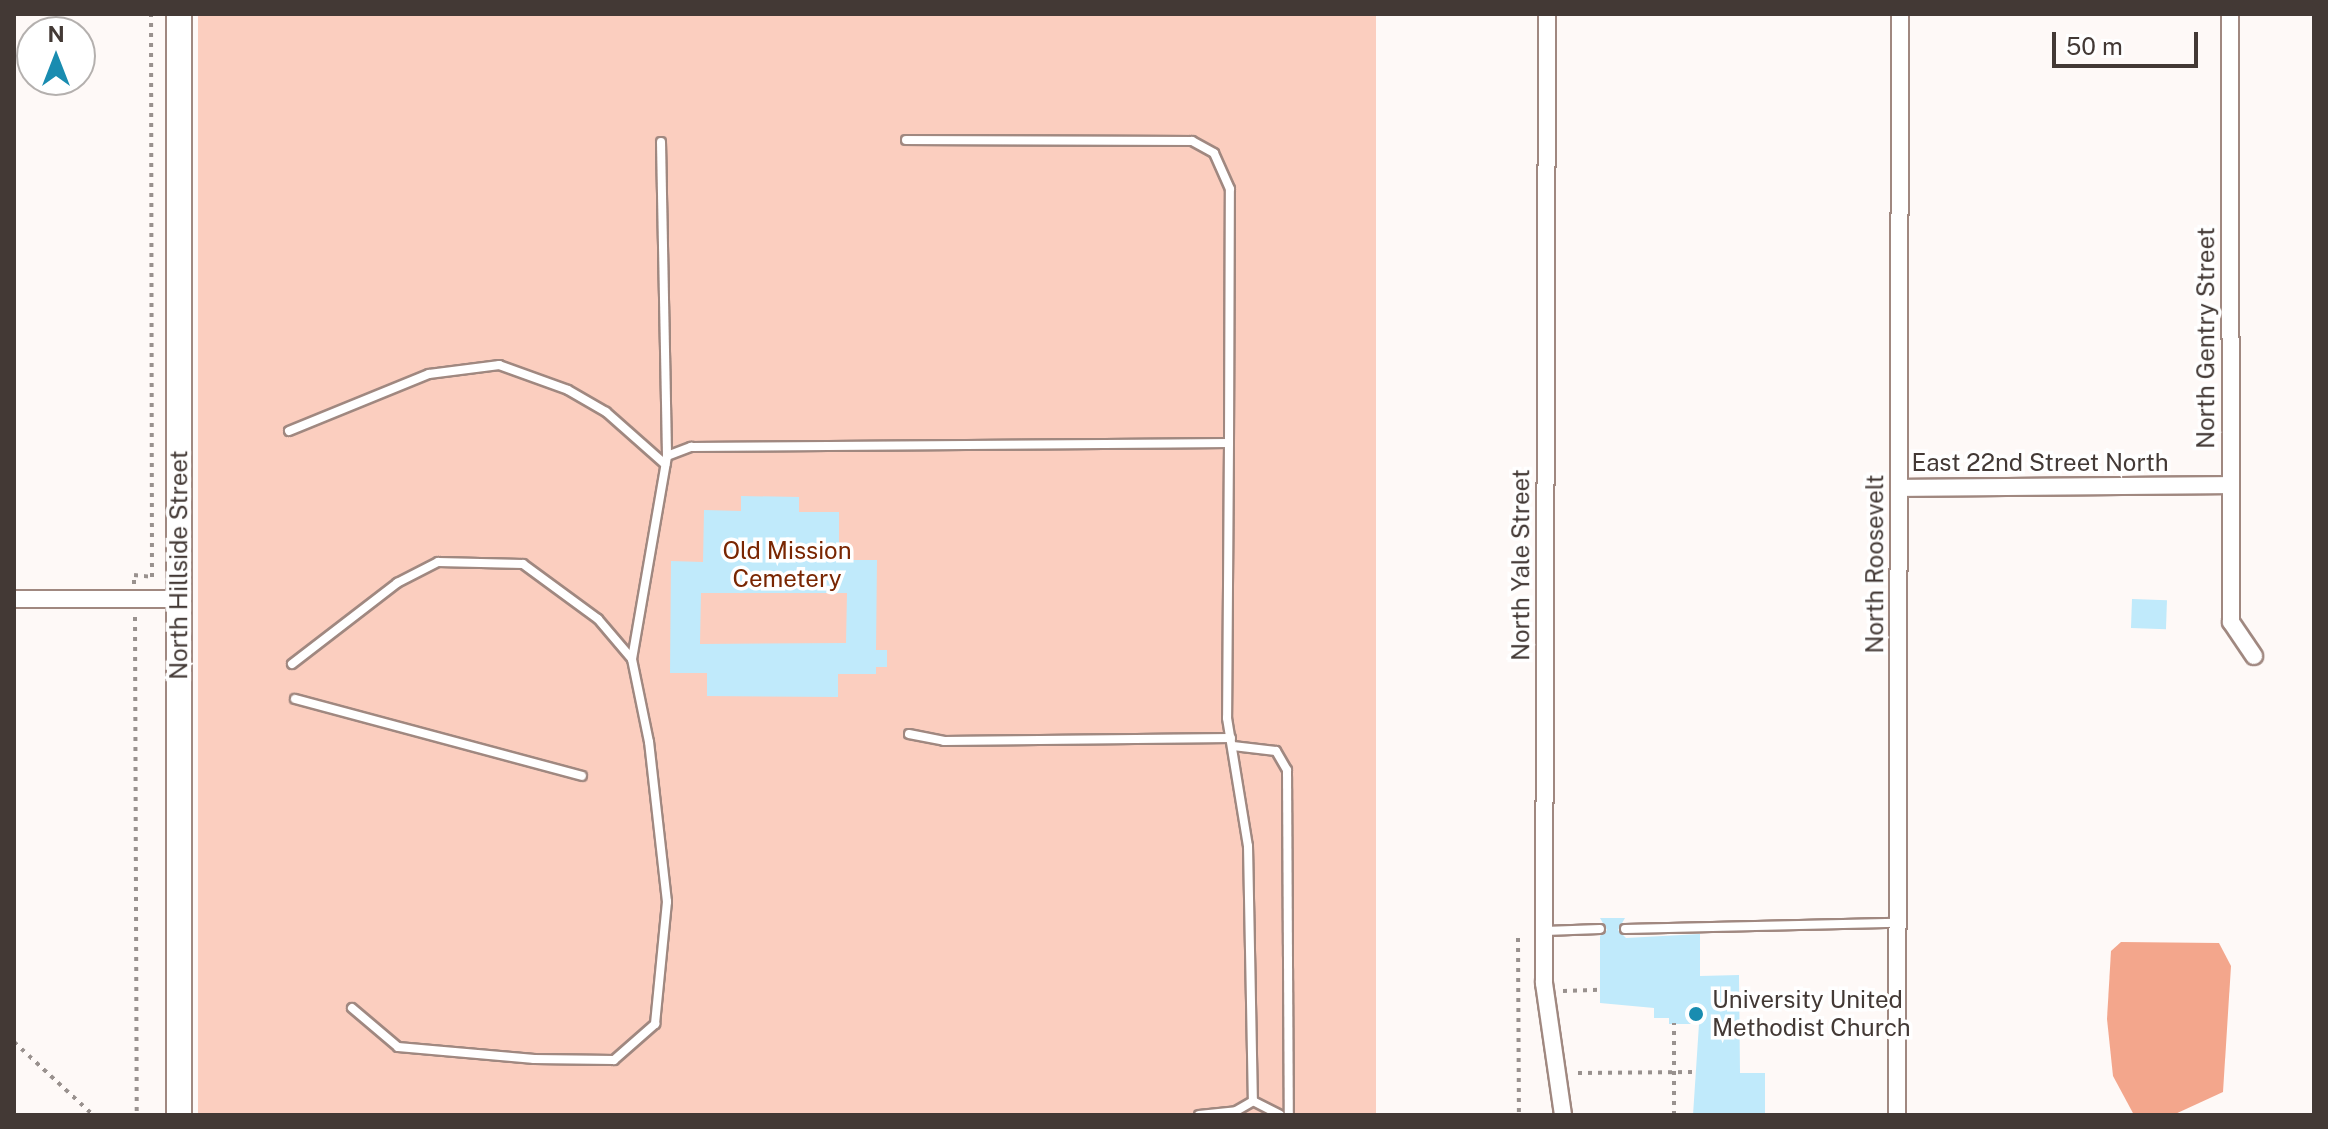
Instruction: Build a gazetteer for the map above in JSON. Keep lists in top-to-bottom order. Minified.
{"streets":{"main road":["North Hillside Street"],"street":["North Gentry Street","East 22nd Street North","North Roosevelt","North Yale Street"]},"crossings":[["North Gentry Street","East 22nd Street North"],["East 22nd Street North","North Roosevelt"]],"parks":["Old Mission Cemetery"],"places":["University United Methodist Church"],"scale_bar":"50 m","north":"top"}
